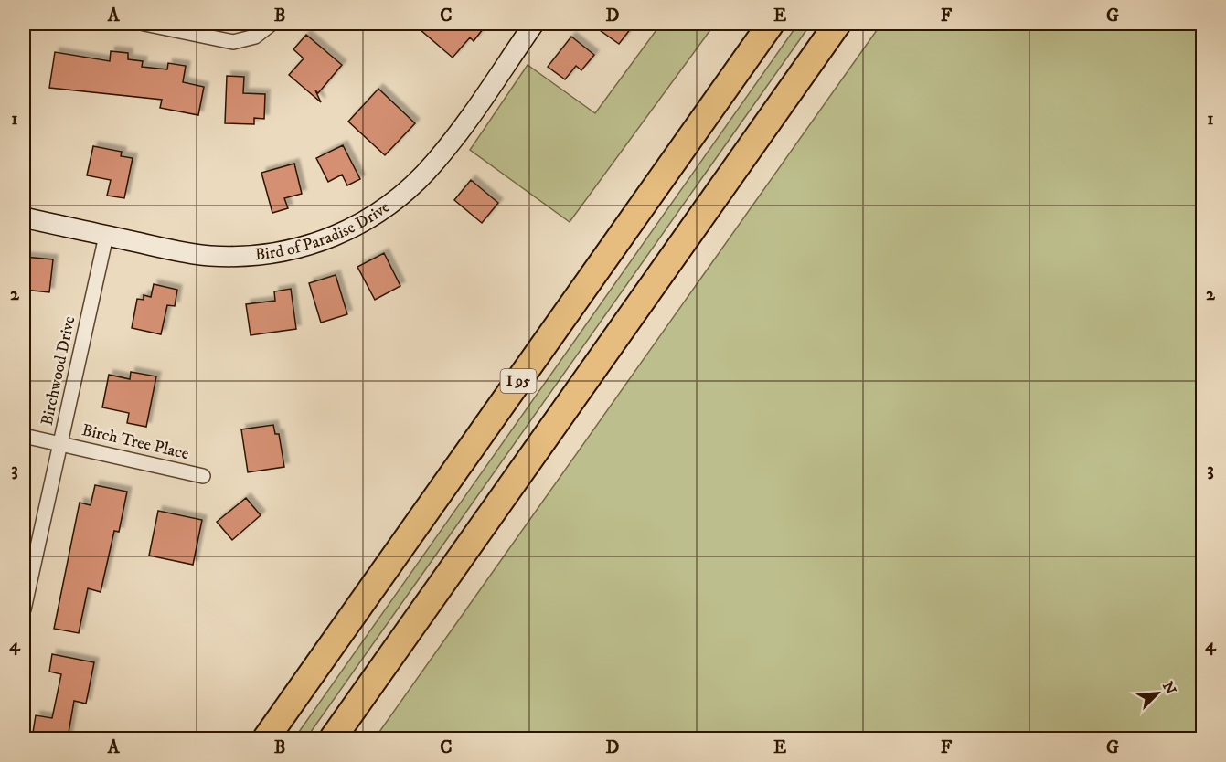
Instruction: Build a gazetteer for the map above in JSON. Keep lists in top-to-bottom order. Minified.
{"streets":{"highway":["I 95"],"street":["Bird of Paradise Drive","Birchwood Drive","Birch Tree Place"]},"crossings":[["Bird of Paradise Drive","Birchwood Drive"],["Birchwood Drive","Birch Tree Place"]],"north":"top right","grid":{"columns":["A","B","C","D","E","F","G"],"rows":["1","2","3","4"]}}
